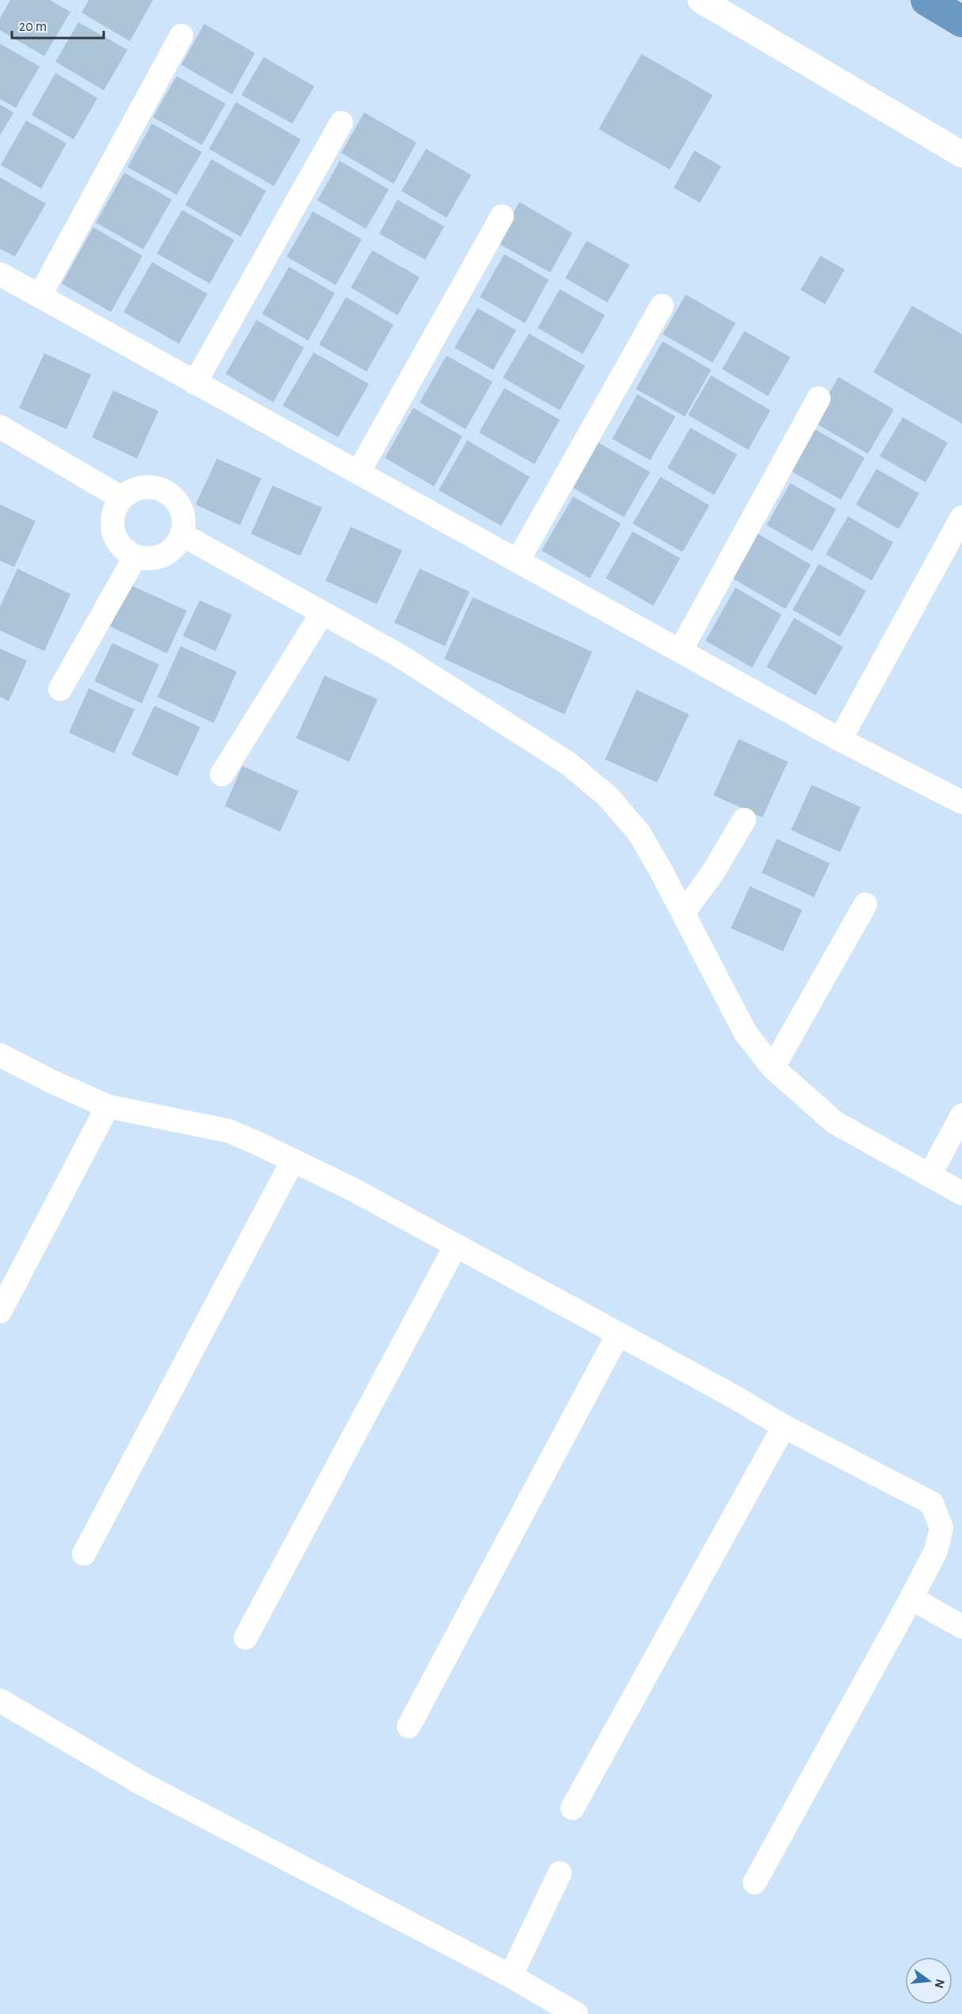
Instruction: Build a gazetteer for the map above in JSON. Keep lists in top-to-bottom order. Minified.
{"scale_bar":"20 m","north":"right"}
